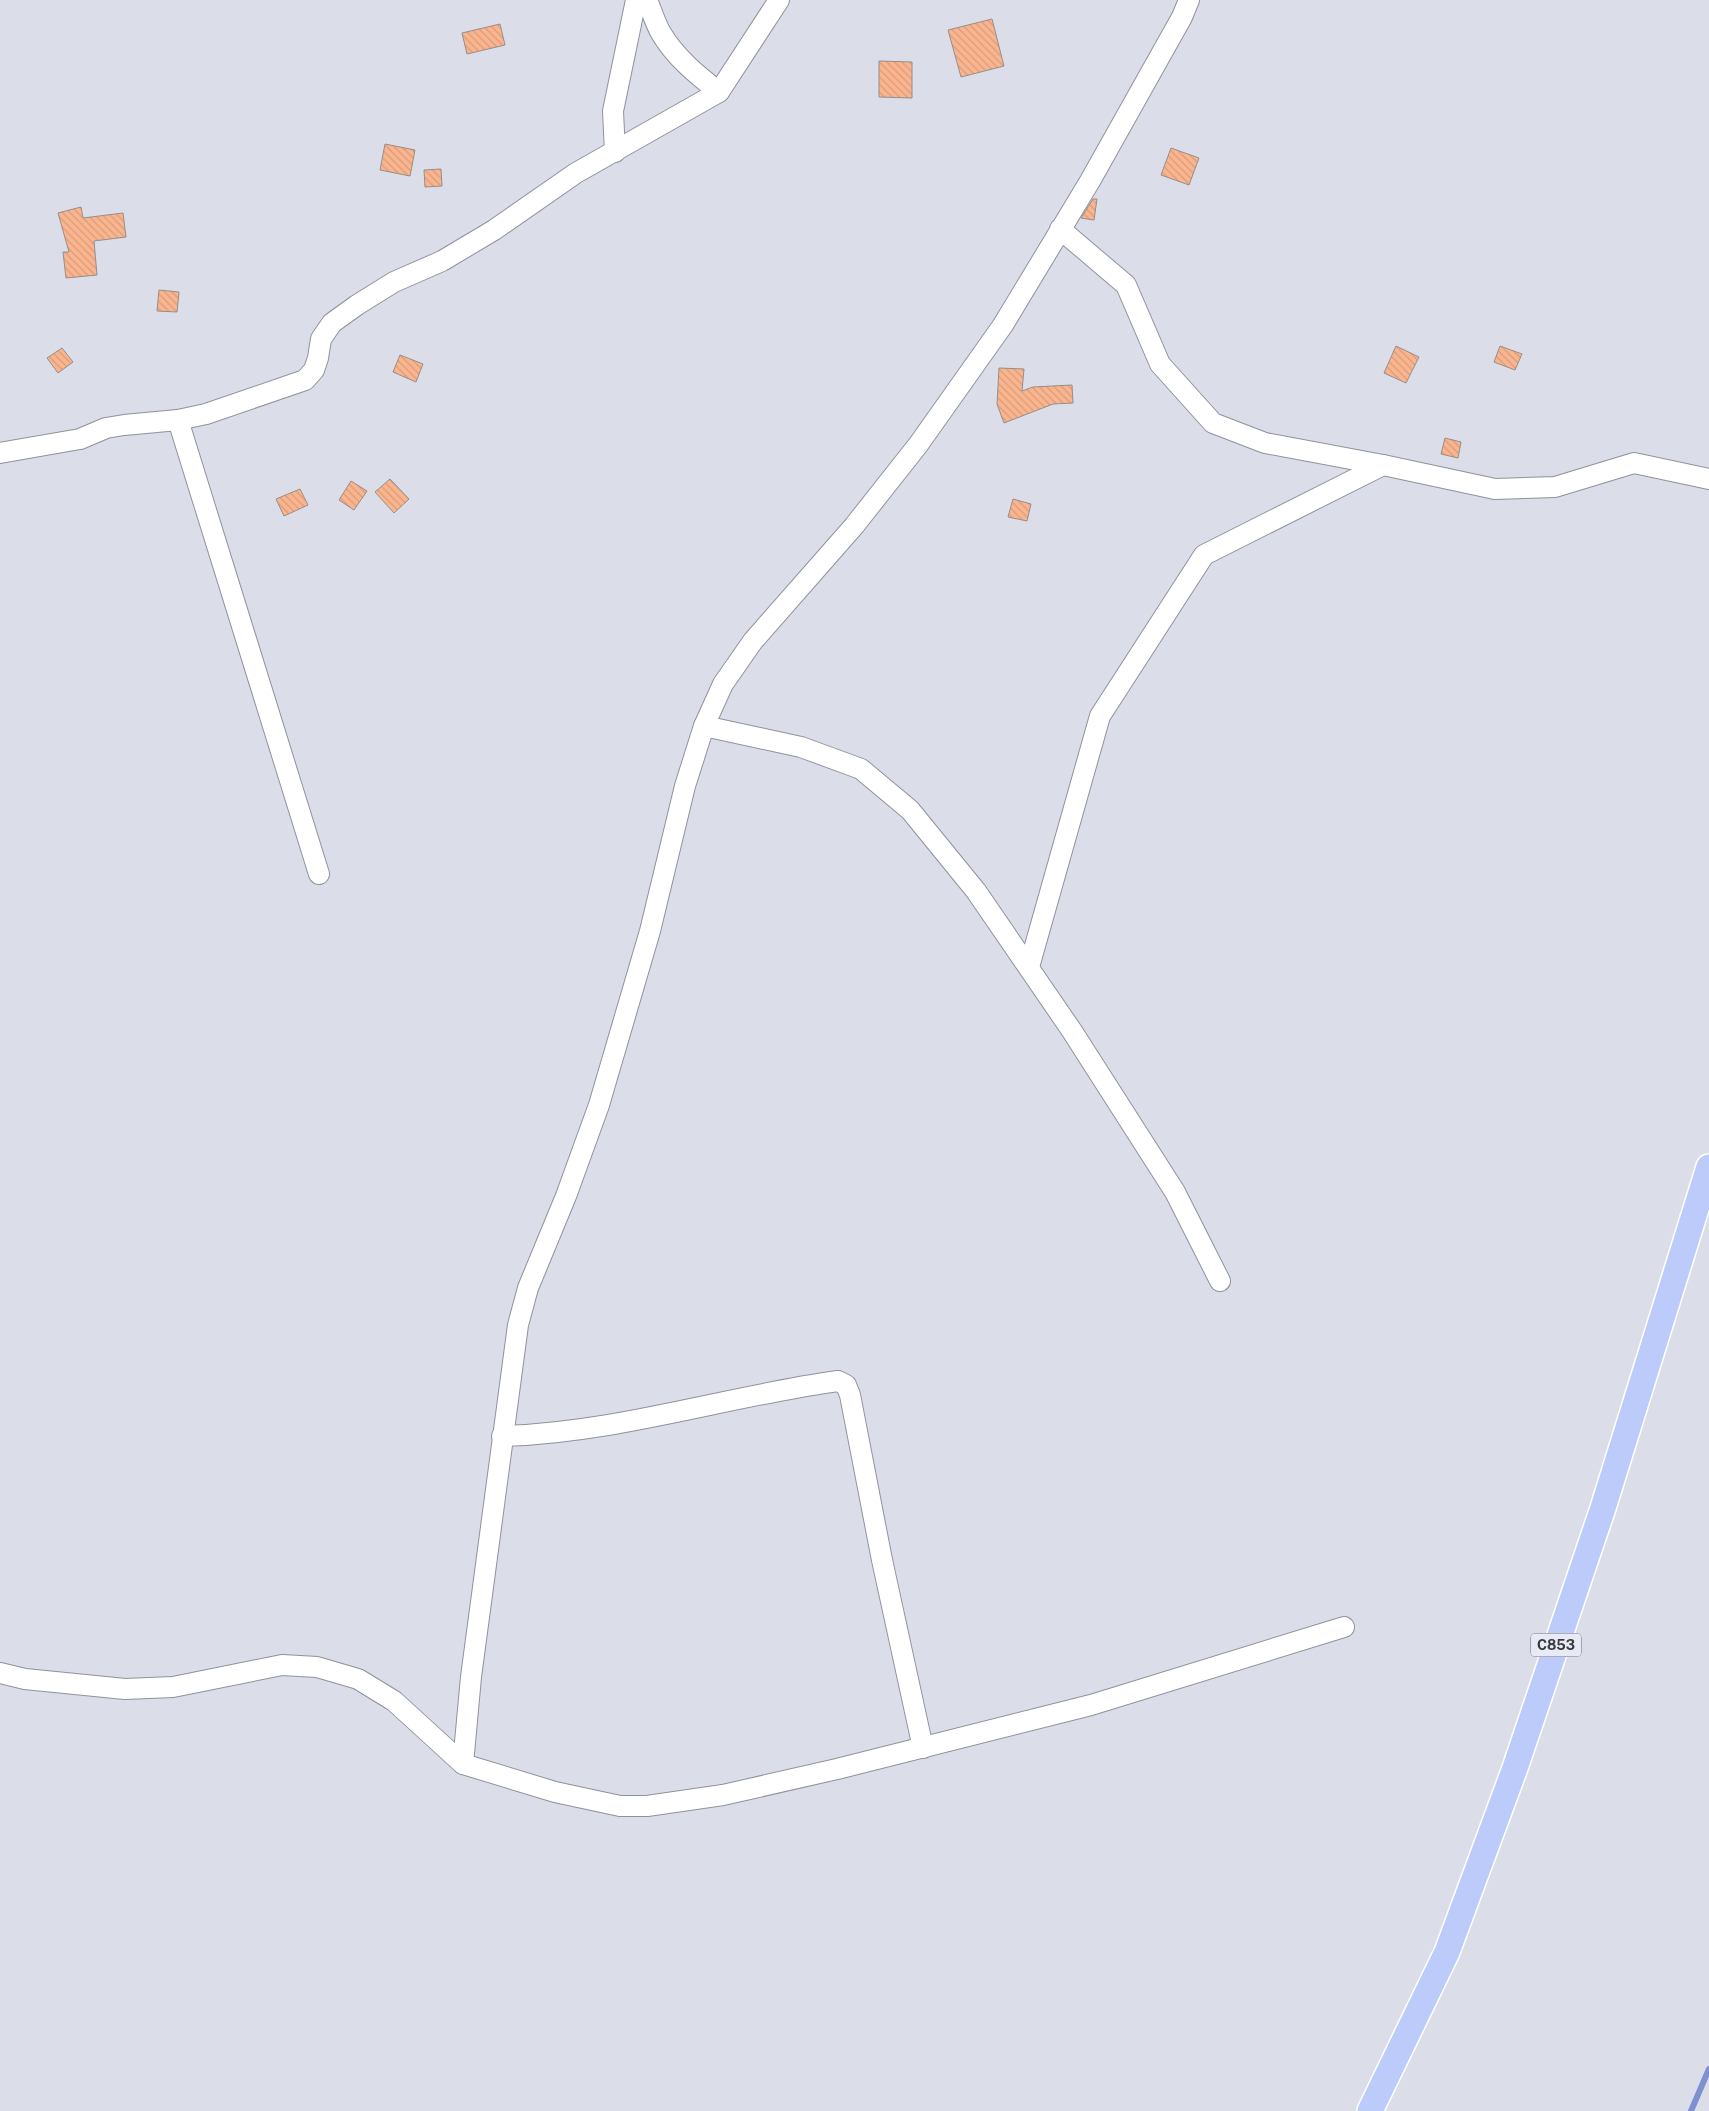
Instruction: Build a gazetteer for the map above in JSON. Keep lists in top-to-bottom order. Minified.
{"streets":{"main road":["C853"]}}
